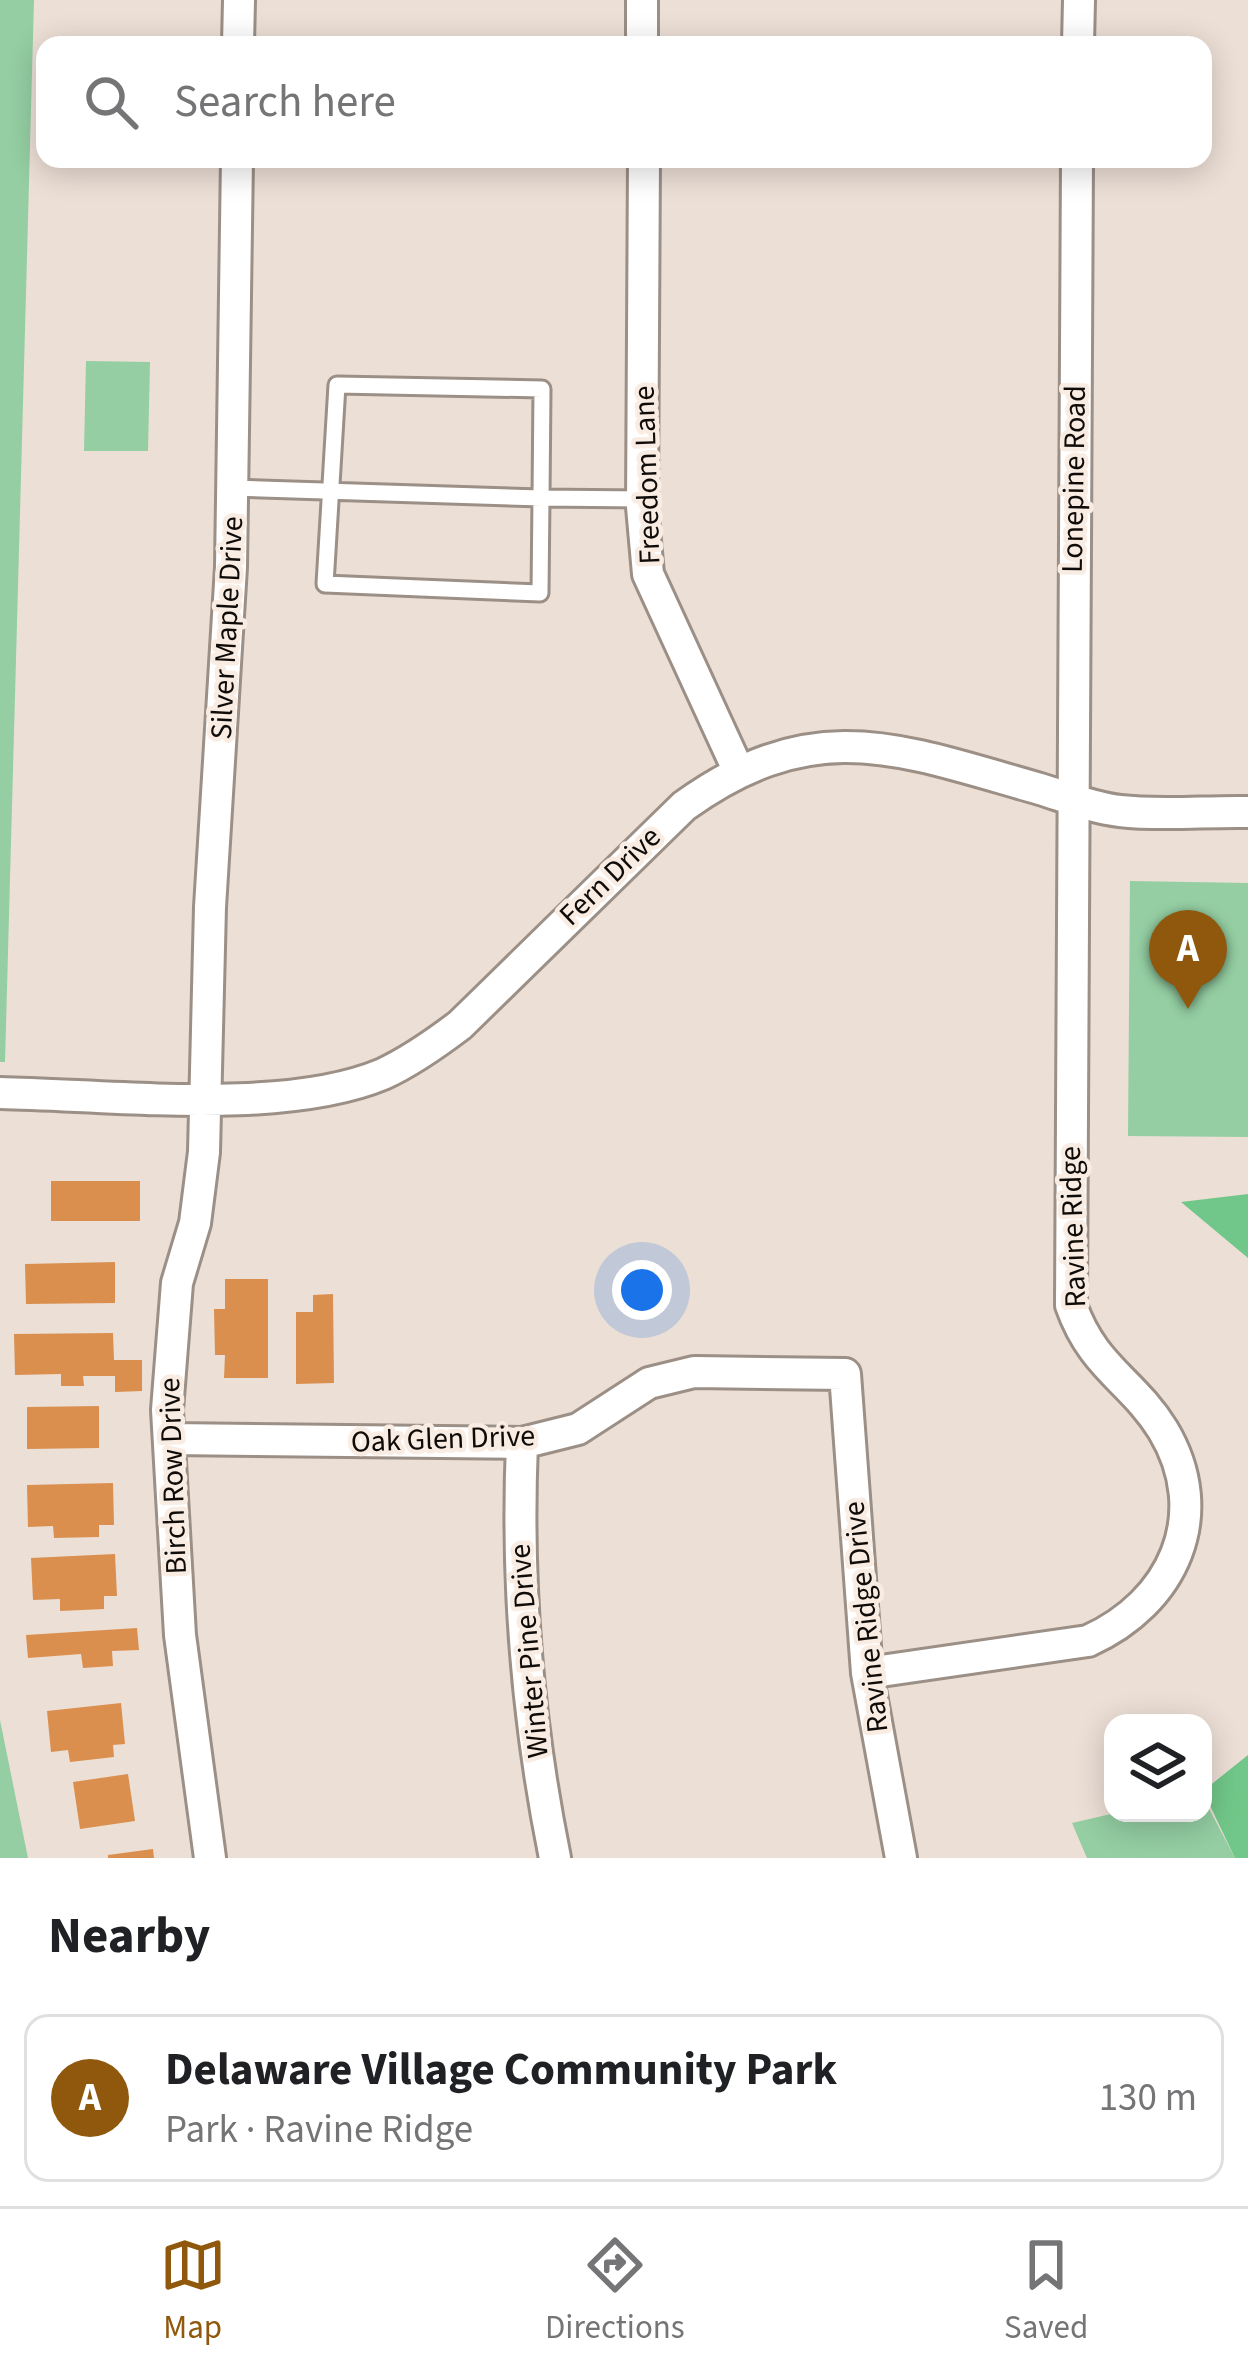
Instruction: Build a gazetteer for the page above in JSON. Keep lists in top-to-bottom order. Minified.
{"streets":{"street":["Freedom Lane","Lonepine Road","Silver Maple Drive","Fern Drive","Ravine Ridge","Oak Glen Drive","Birch Row Drive","Ravine Ridge Drive","Winter Pine Drive"]},"crossings":[["Freedom Lane","Fern Drive"],["Lonepine Road","Fern Drive"],["Lonepine Road","Ravine Ridge"],["Silver Maple Drive","Fern Drive"],["Silver Maple Drive","Birch Row Drive"],["Fern Drive","Ravine Ridge"],["Fern Drive","Birch Row Drive"],["Ravine Ridge","Ravine Ridge Drive"],["Oak Glen Drive","Birch Row Drive"],["Oak Glen Drive","Ravine Ridge Drive"],["Oak Glen Drive","Winter Pine Drive"]],"page":{"search":"Search here","pins":"A","heading":"Nearby","list":[{"mark":"A","name":"Delaware Village Community Park","note":"Park · Ravine Ridge","value":"130 m"}],"nav":["Map","Directions","Saved"]}}
